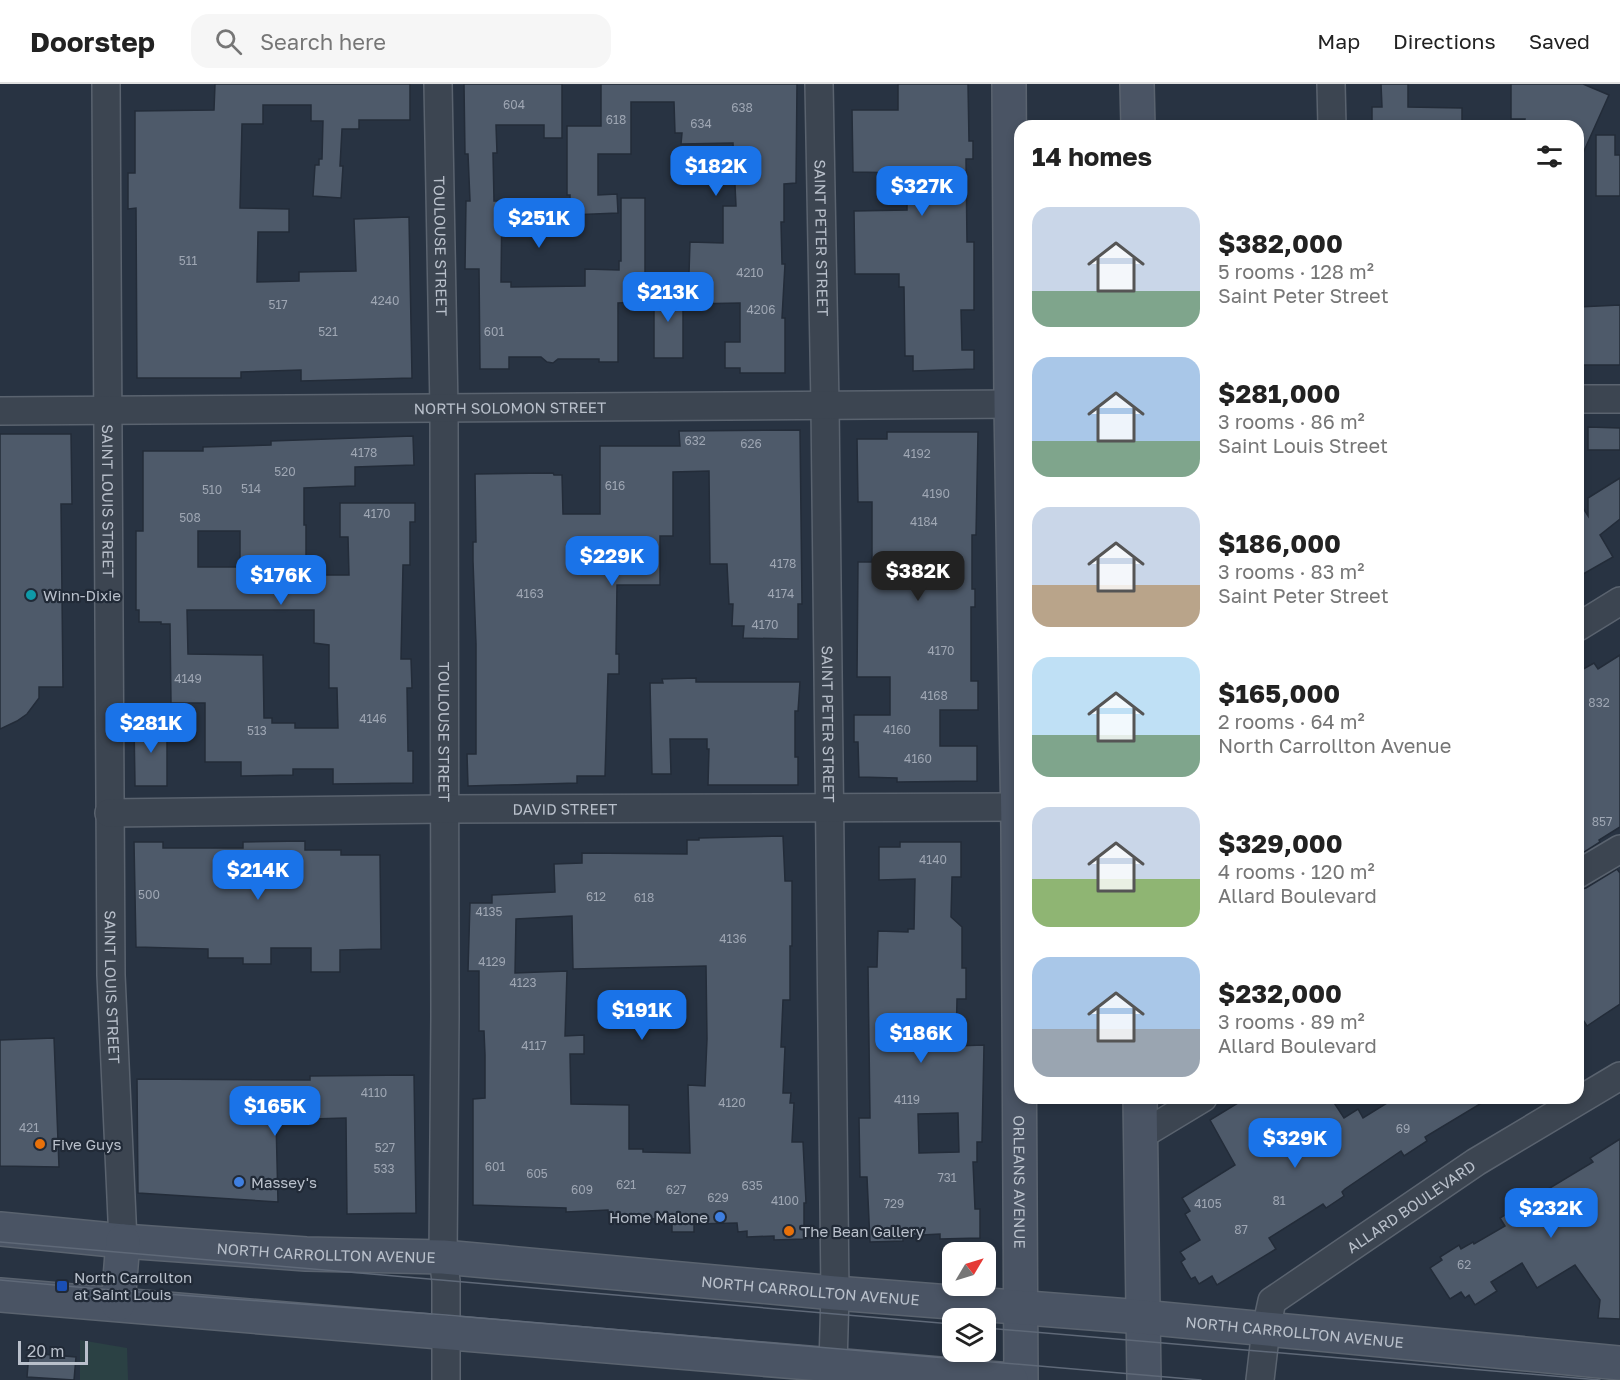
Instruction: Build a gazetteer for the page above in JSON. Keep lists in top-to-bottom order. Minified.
{"streets":{"main road":["ORLEANS AVENUE","NORTH CARROLLTON AVENUE"],"street":["SAINT PETER STREET","TOULOUSE STREET","NORTH SOLOMON STREET","SAINT LOUIS STREET","DAVID STREET","ALLARD BOULEVARD"]},"crossings":[["SAINT PETER STREET","NORTH SOLOMON STREET"],["SAINT PETER STREET","DAVID STREET"],["SAINT PETER STREET","NORTH CARROLLTON AVENUE"],["TOULOUSE STREET","NORTH SOLOMON STREET"],["TOULOUSE STREET","DAVID STREET"],["TOULOUSE STREET","NORTH CARROLLTON AVENUE"],["NORTH SOLOMON STREET","SAINT LOUIS STREET"],["SAINT LOUIS STREET","DAVID STREET"],["SAINT LOUIS STREET","NORTH CARROLLTON AVENUE"],["ORLEANS AVENUE","NORTH CARROLLTON AVENUE"],["ALLARD BOULEVARD","NORTH CARROLLTON AVENUE"]],"places":{"other":["Winn-Dixie","Five Guys","Massey's","Home Malone","The Bean Gallery"],"transit":["North Carrollton at Saint Louis"]},"house_numbers":["604","638","618","634","511","4210","4240","517","4206","521","601","632","626","4178","4192","520","616","514","510","4190","4170","508","4184","4178","4163","4174","4170","4170","4149","4168","832","4146","4160","513","4160","857","4140","500","612","618","4135","4136","4129","4123","4117","4110","4119","4120","421","69","527","601","533","605","731","621","635","609","627","629","4100","81","729","4105","87","62"],"scale_bar":"20 m","north":"top right","page":{"header":"Doorstep","search":"Search here","nav":["Map","Directions","Saved"],"heading":"14 homes","price":["$182K","$327K","$251K","$213K","$229K","$382K","$176K","$281K","$214K","$191K","$186K","$165K","$329K","$232K"],"list":[{"name":"$382,000","note":"5 rooms · 128 m² · Saint Peter Street"},{"name":"$281,000","note":"3 rooms · 86 m² · Saint Louis Street"},{"name":"$186,000","note":"3 rooms · 83 m² · Saint Peter Street"},{"name":"$165,000","note":"2 rooms · 64 m² · North Carrollton Avenue"},{"name":"$329,000","note":"4 rooms · 120 m² · Allard Boulevard"},{"name":"$232,000","note":"3 rooms · 89 m² · Allard Boulevard"}],"scale":"20 m"}}
